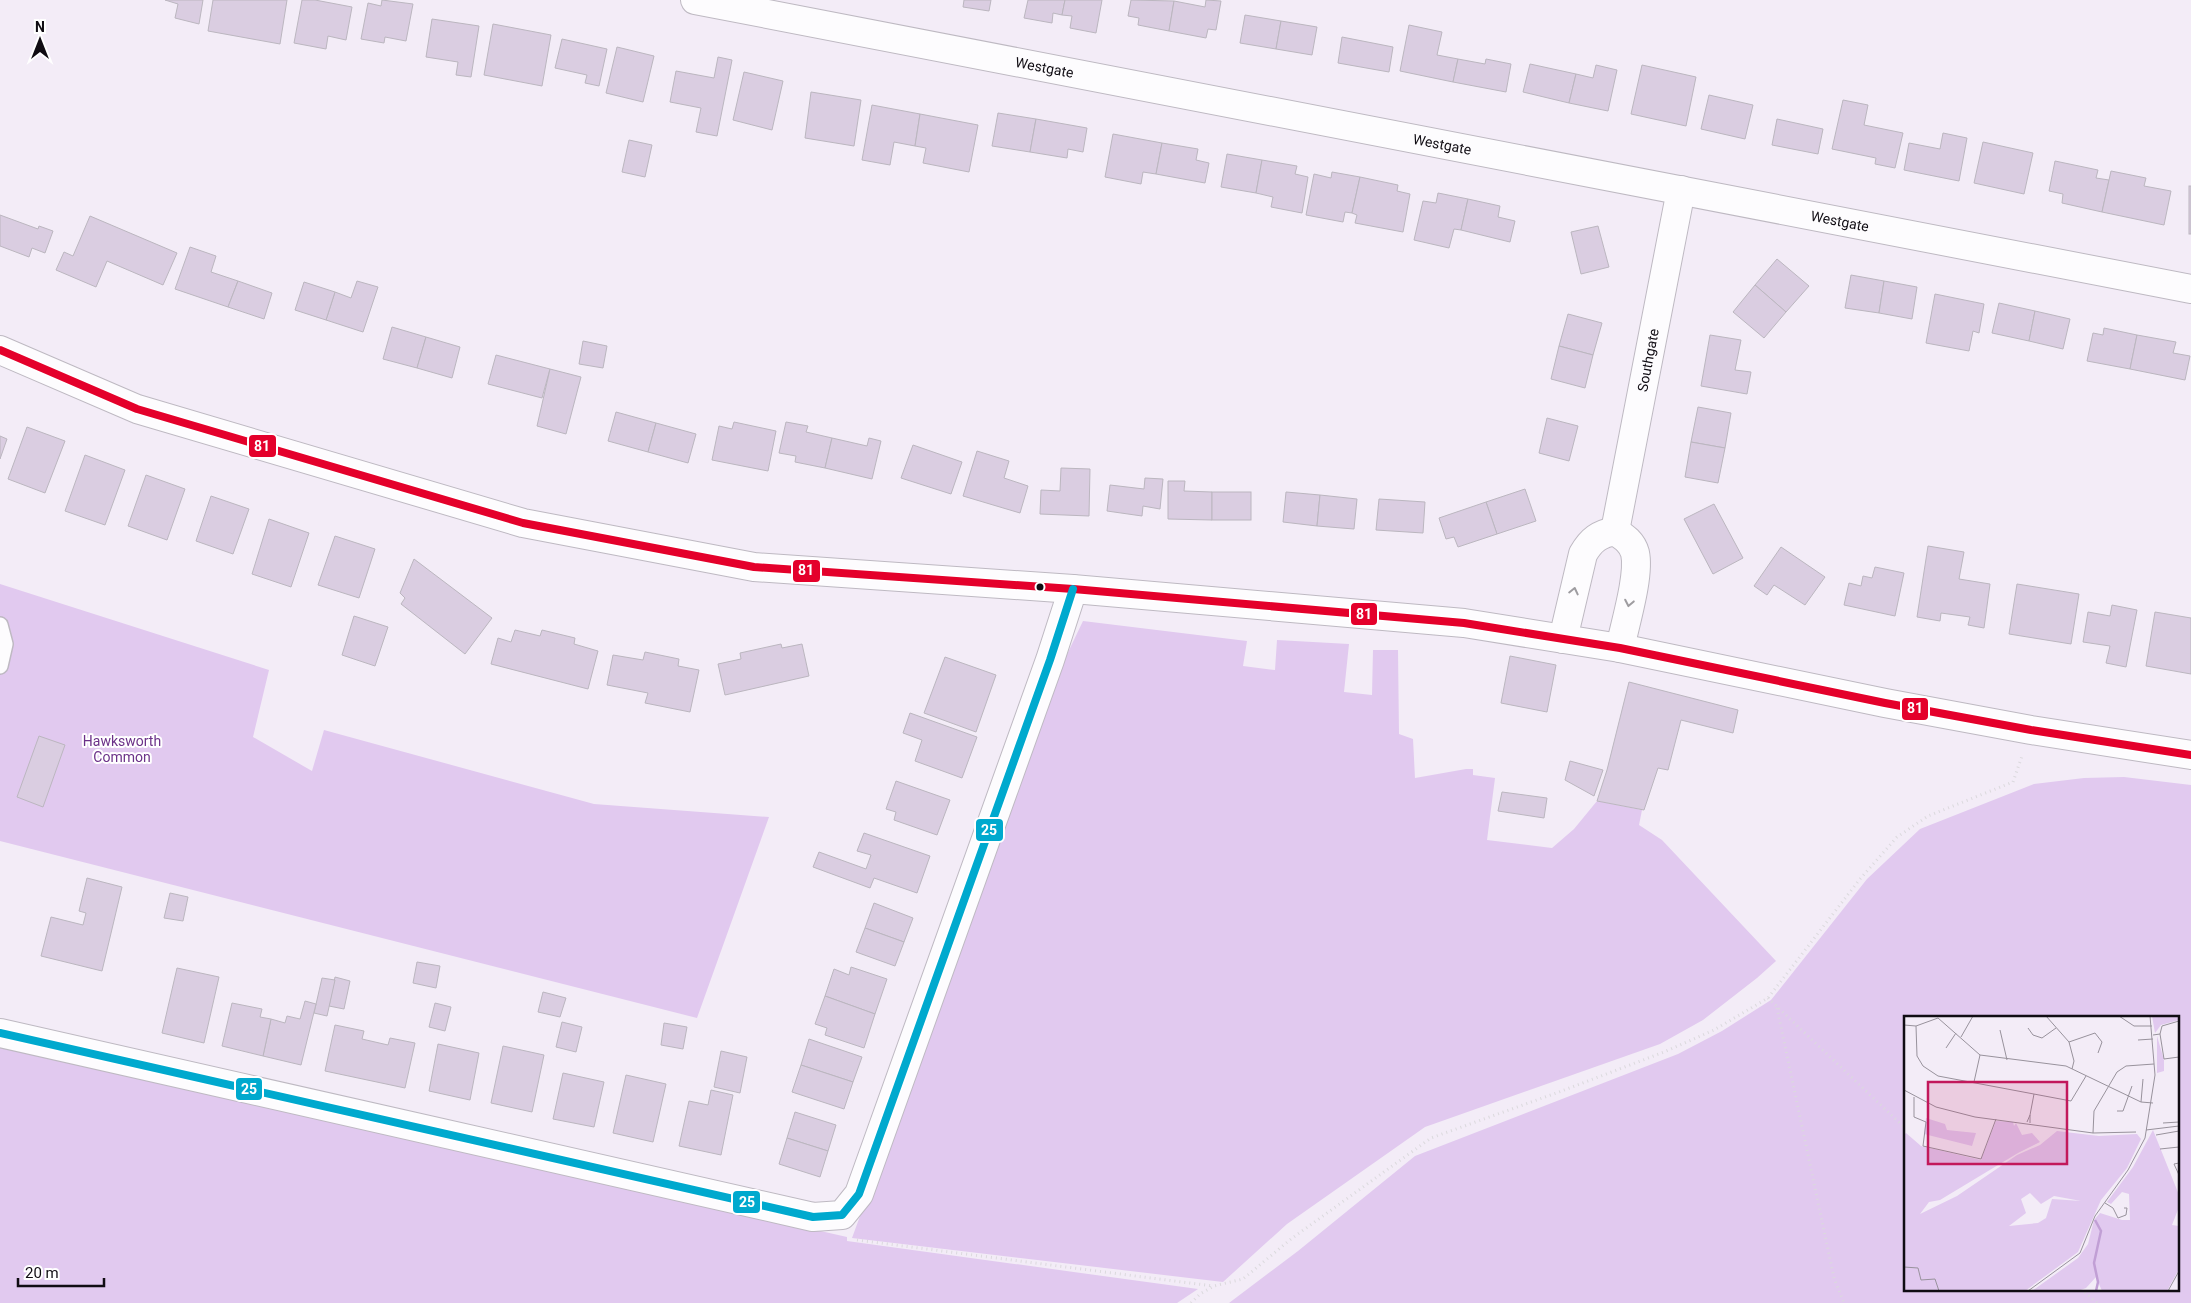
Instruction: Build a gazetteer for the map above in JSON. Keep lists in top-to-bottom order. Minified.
{"streets":{"street":["Westgate","Southgate"]},"crossings":[["Westgate","Southgate"]],"parks":["Hawksworth Common"],"lines":["transit line 81","transit line 25"],"scale_bar":"20 m","north":"top"}
